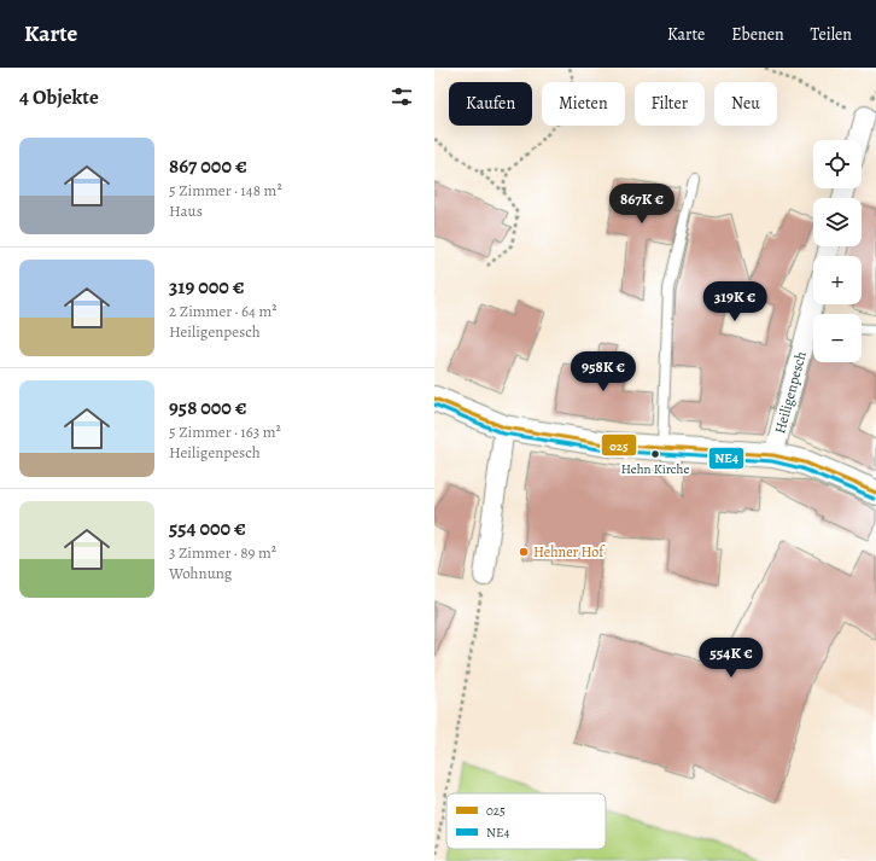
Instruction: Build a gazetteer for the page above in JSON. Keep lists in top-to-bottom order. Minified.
{"streets":{"street":["Heiligenpesch"]},"places":["Hehn Kirche","Hehner Hof"],"lines":["transit line 025","transit line NE4"],"legend":["025","NE4"],"page":{"header":"Karte","nav":["Karte","Ebenen","Teilen"],"heading":"4 Objekte","chip":["Kaufen","Mieten","Filter","Neu"],"list":[{"name":"867 000 €","note":"5 Zimmer · 148 m² · Haus"},{"name":"319 000 €","note":"2 Zimmer · 64 m² · Heiligenpesch"},{"name":"958 000 €","note":"5 Zimmer · 163 m² · Heiligenpesch"},{"name":"554 000 €","note":"3 Zimmer · 89 m² · Wohnung"}],"map_buttons":["+","−"],"price":["867K €","319K €","958K €","554K €"]}}
